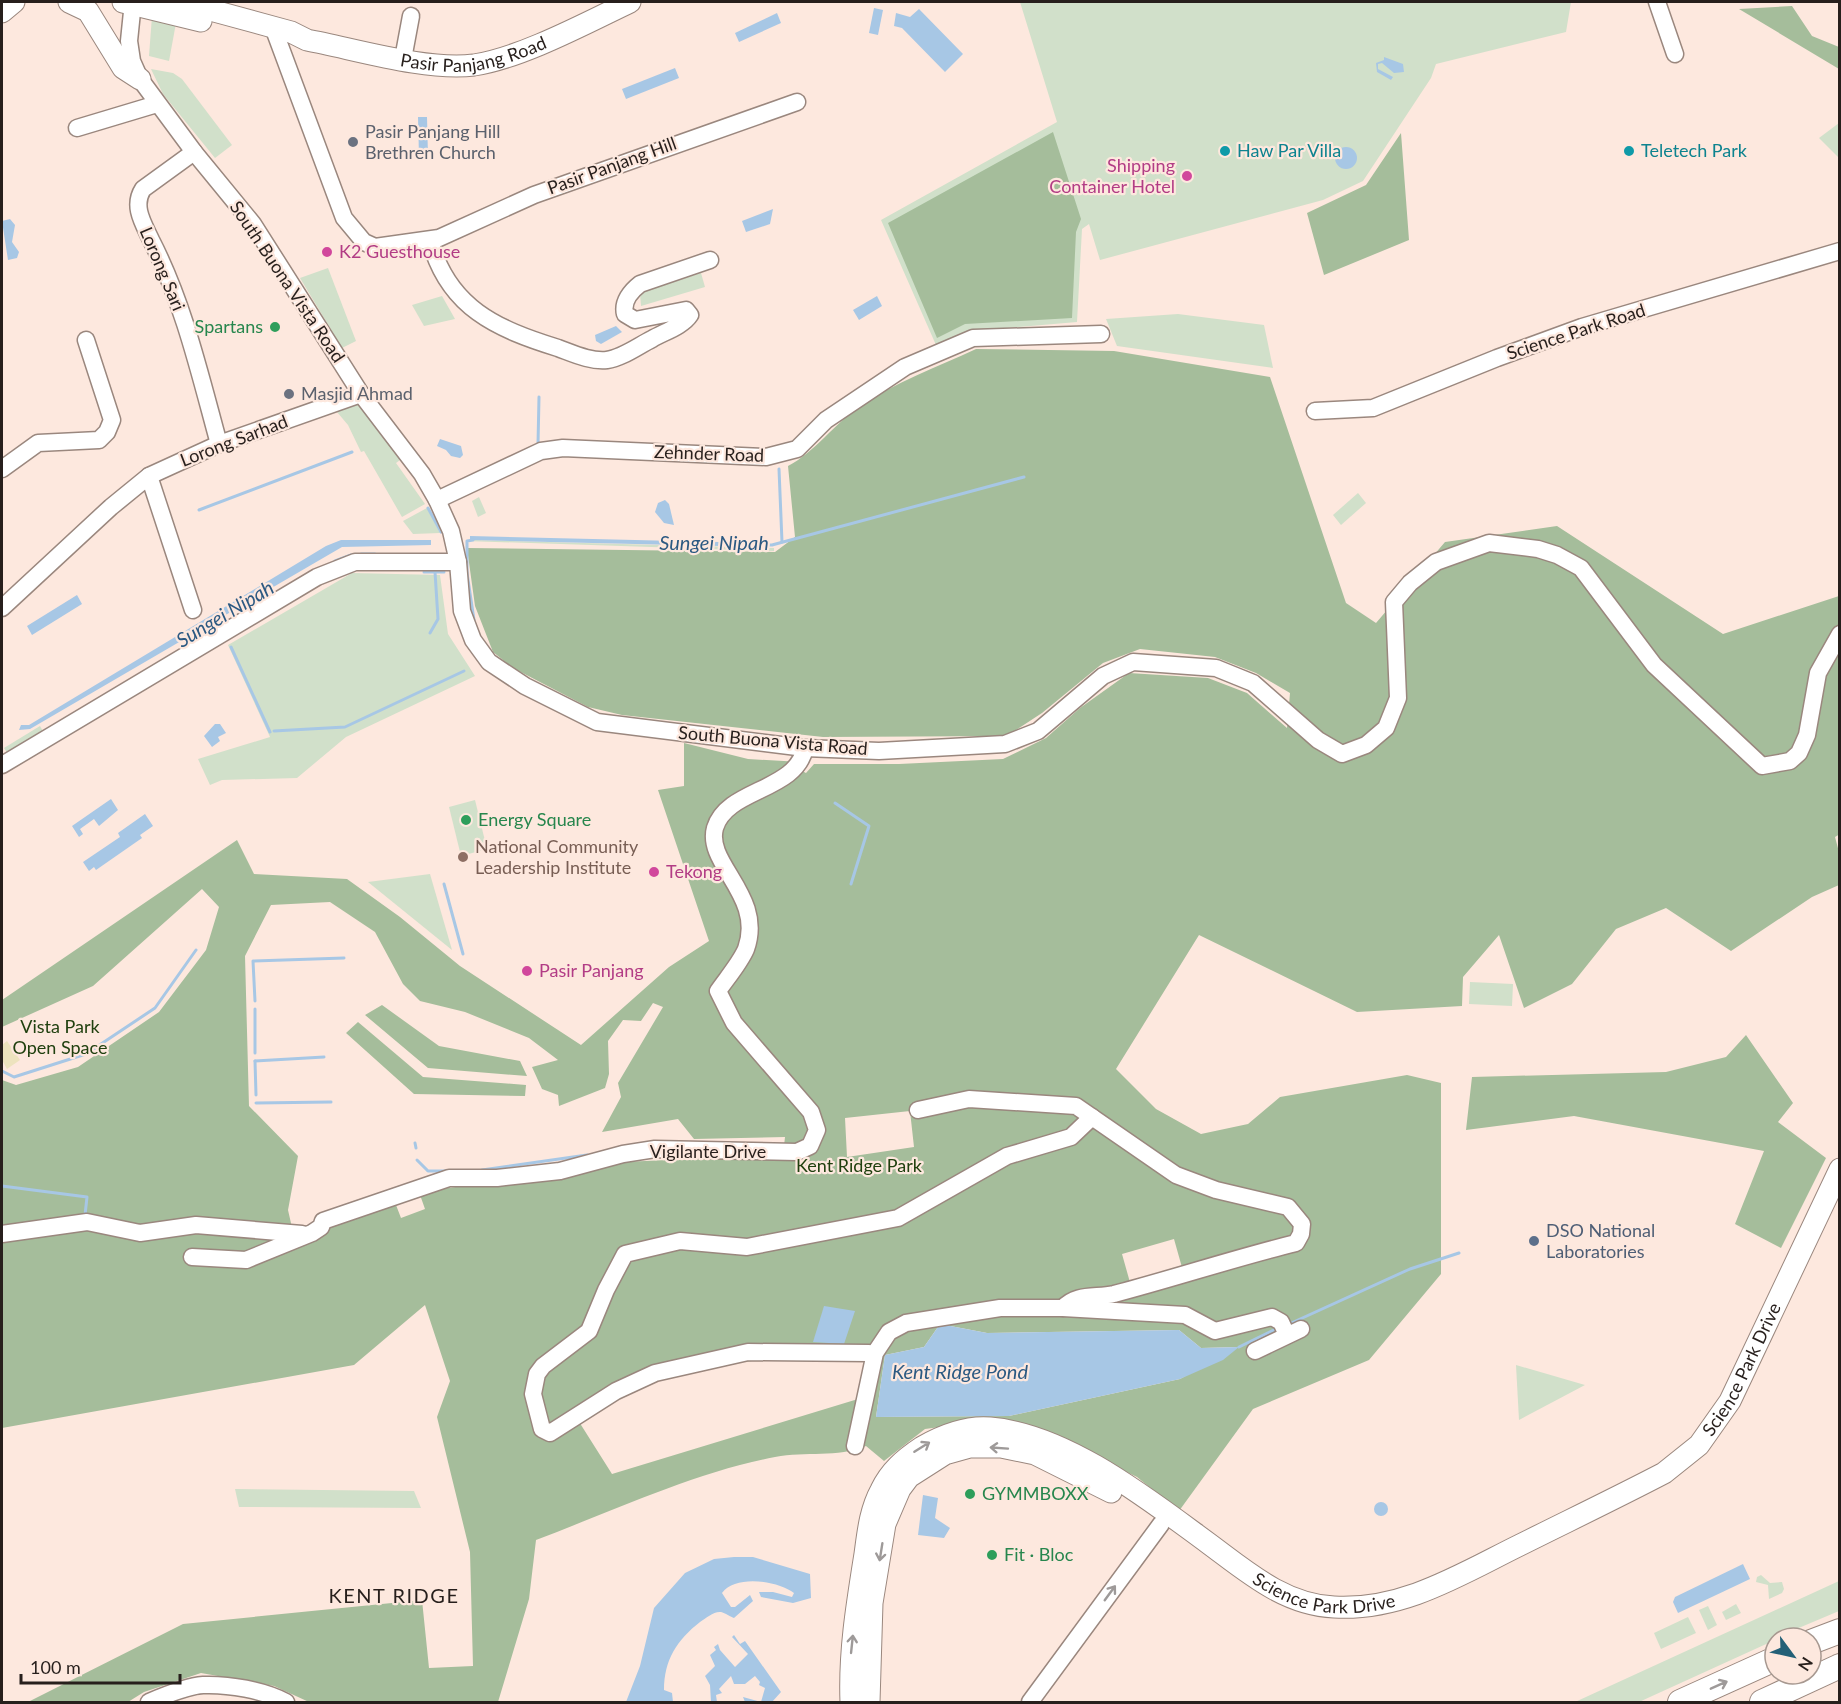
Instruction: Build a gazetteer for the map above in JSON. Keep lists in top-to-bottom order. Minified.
{"streets":{"main road":["Pasir Panjang Road","Science Park Drive"],"street":["Pasir Panjang Hill","Lorong Sari","South Buona Vista Road","Science Park Road","Lorong Sarhad","Zehnder Road","Vigilante Drive"]},"crossings":[["Pasir Panjang Road","Pasir Panjang Hill"],["Pasir Panjang Road","South Buona Vista Road"],["Lorong Sari","South Buona Vista Road"],["Lorong Sari","Lorong Sarhad"],["South Buona Vista Road","Lorong Sarhad"],["South Buona Vista Road","Zehnder Road"],["South Buona Vista Road","Vigilante Drive"]],"districts":["KENT RIDGE"],"water":["Sungei Nipah","Kent Ridge Pond"],"parks":["Vista Park Open Space","Kent Ridge Park"],"places":["Pasir Panjang Hill Brethren Church","Haw Par Villa","Teletech Park","Shipping Container Hotel","K2 Guesthouse","Spartans","Masjid Ahmad","Energy Square","National Community Leadership Institute","Tekong","Pasir Panjang","DSO National Laboratories","GYMMBOXX","Fit · Bloc"],"scale_bar":"100 m","north":"bottom right"}
